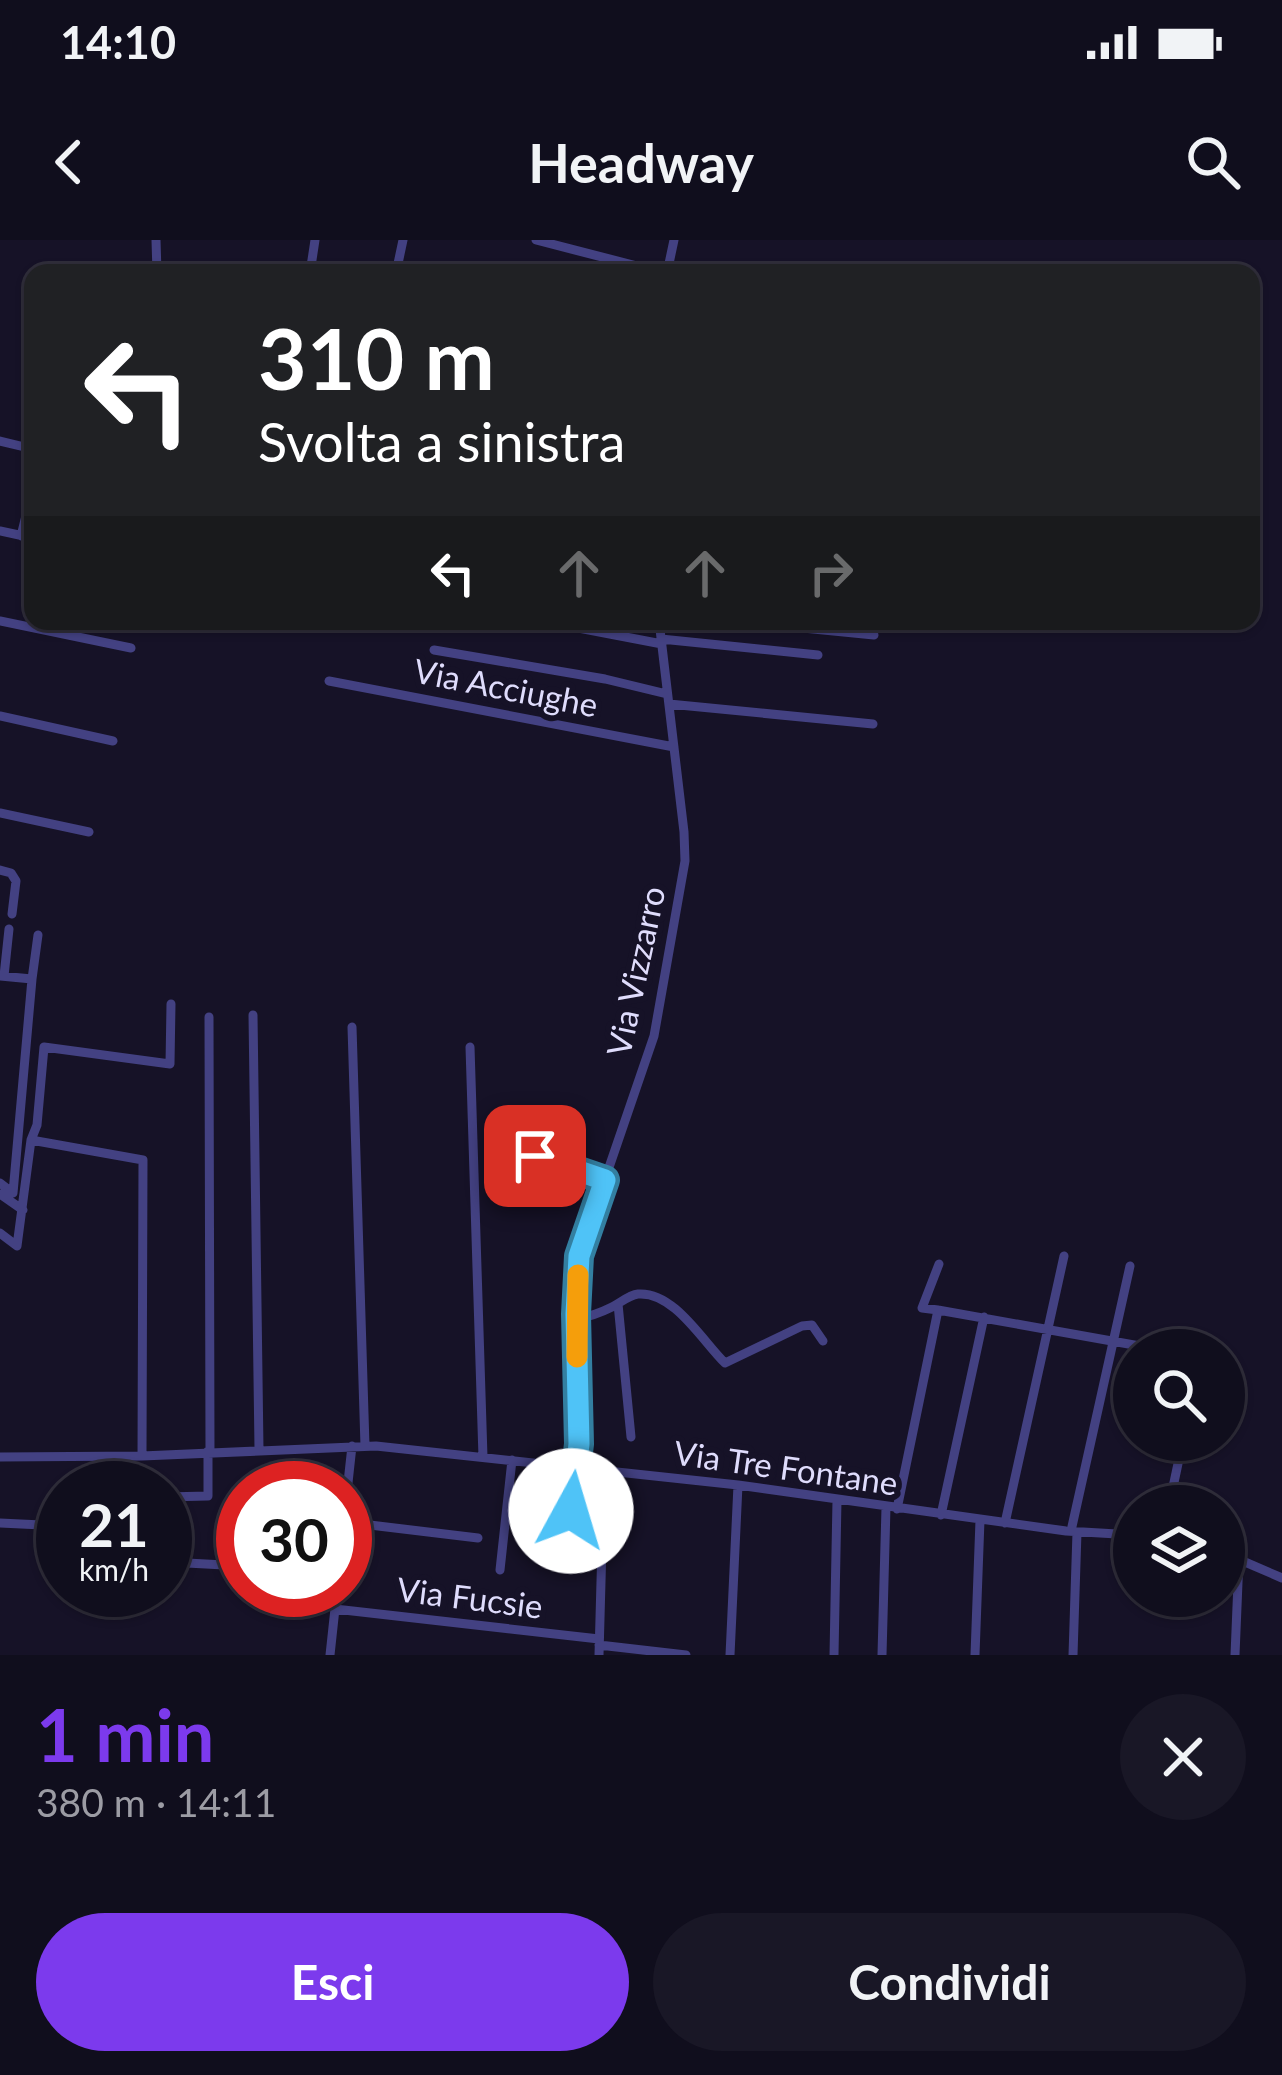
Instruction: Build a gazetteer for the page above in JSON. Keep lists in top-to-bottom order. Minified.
{"streets":{"street":["Via Acciughe","Via Vizzarro","Via Tre Fontane","Via Fucsie"]},"crossings":[["Via Acciughe","Via Vizzarro"],["Via Vizzarro","Via Tre Fontane"]],"page":{"status":"14:10","header":"Headway","turn":["310 m","Svolta a sinistra"],"speed":"21 km/h","limit":"30","heading":["1 min","380 m · 14:11"],"buttons":["Esci","Condividi"]}}
